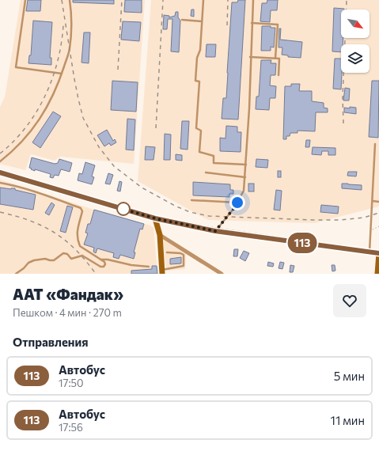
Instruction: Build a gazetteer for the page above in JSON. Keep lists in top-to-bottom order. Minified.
{"lines":["bus line 113"],"north":"bottom right","page":{"on_map":"113","heading":[["ААТ «Фандак»","Пешком · 4 мин · 270 m"],"Отправления"],"list":[{"mark":"113","name":"Автобус","note":"17:50","value":"5 мин"},{"mark":"113","name":"Автобус","note":"17:56","value":"11 мин"}]}}
